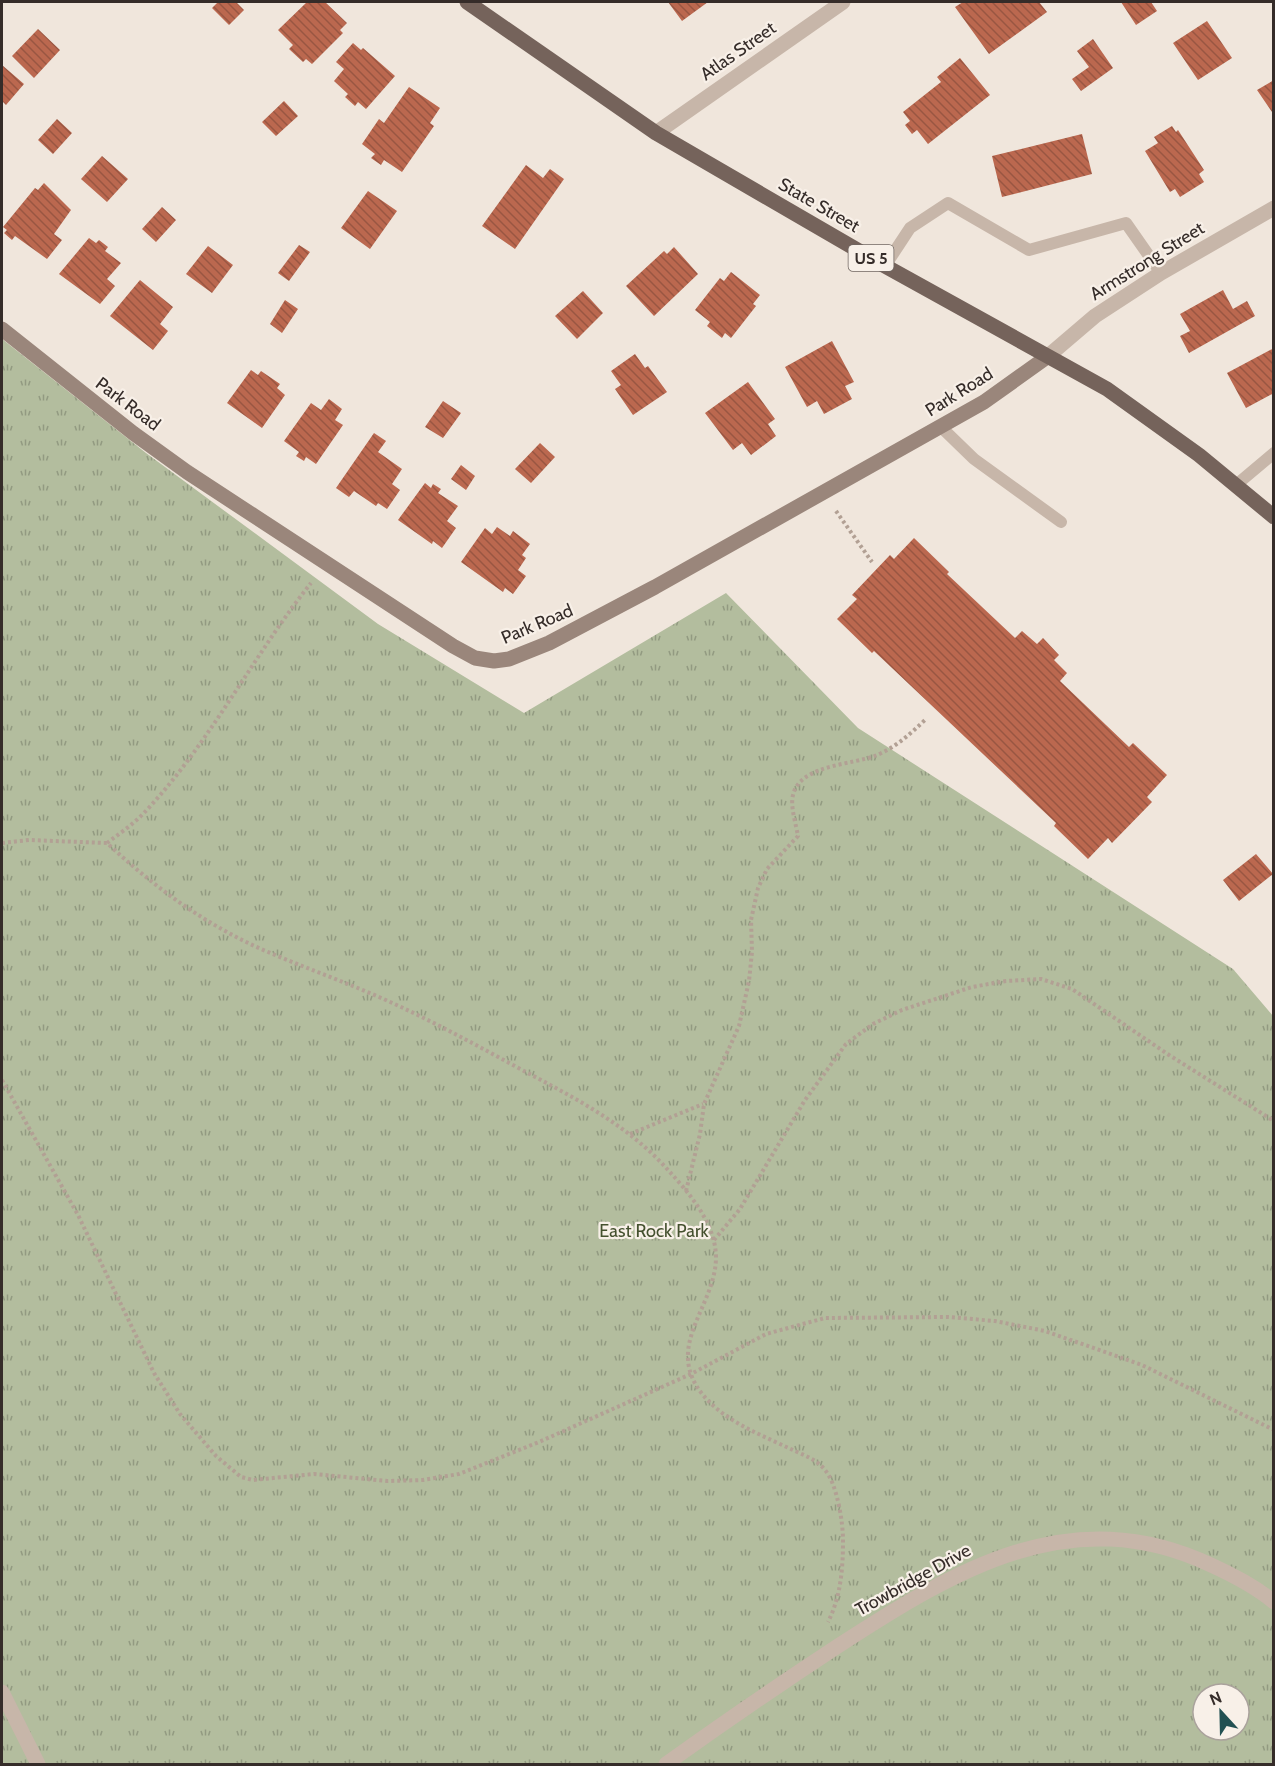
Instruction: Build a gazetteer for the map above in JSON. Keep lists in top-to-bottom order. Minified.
{"streets":{"main road":["State Street","US 5","Park Road"],"street":["Atlas Street","Armstrong Street","Trowbridge Drive"]},"crossings":[["Atlas Street","State Street"],["State Street","Armstrong Street"],["State Street","Park Road"],["Armstrong Street","Park Road"]],"parks":["East Rock Park"],"north":"top"}
